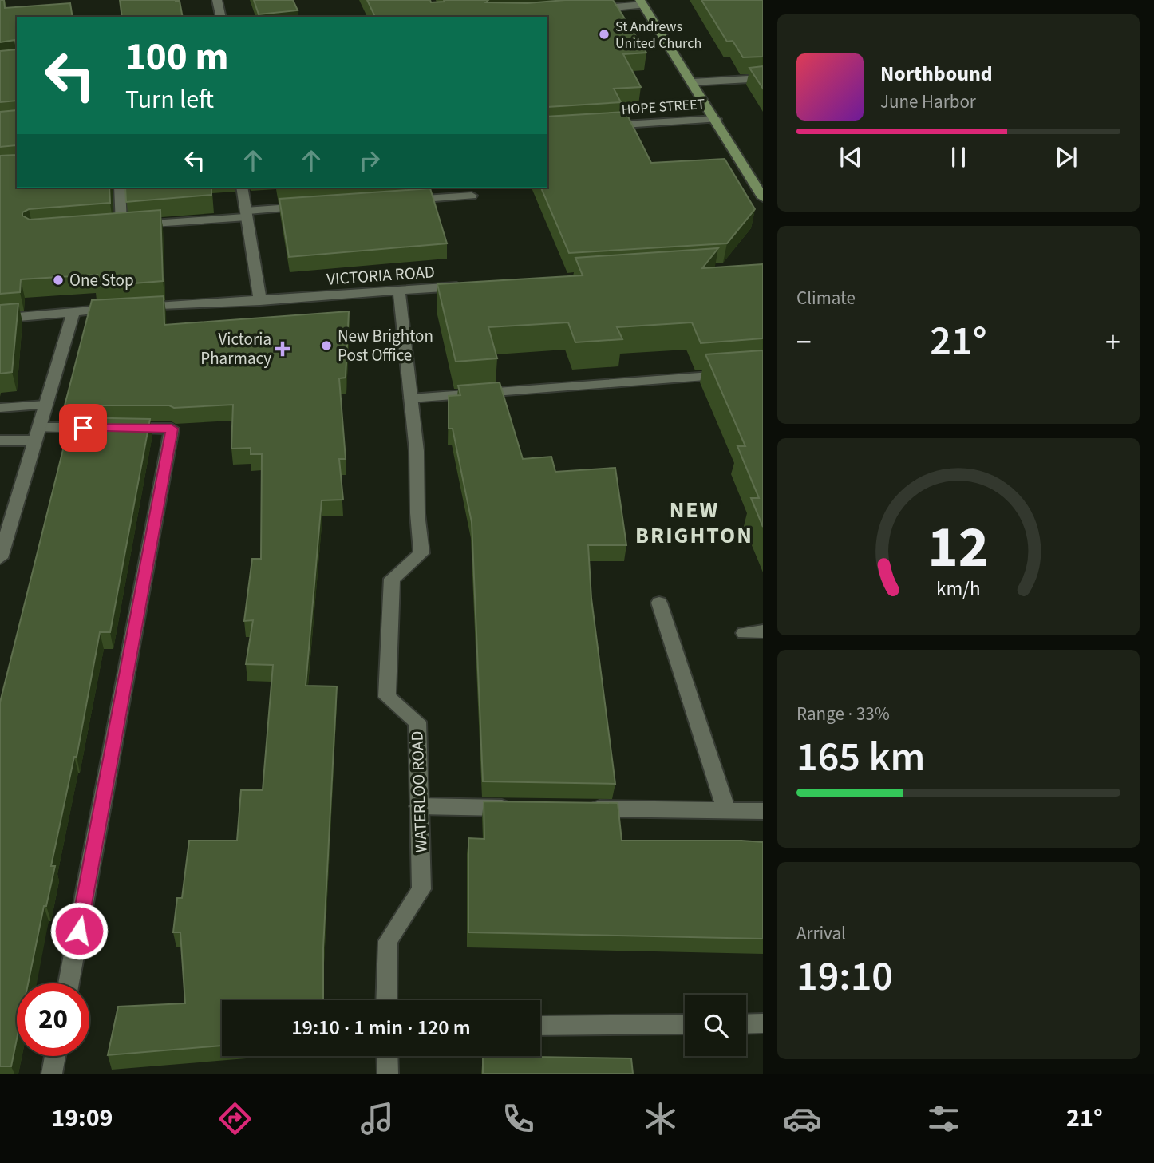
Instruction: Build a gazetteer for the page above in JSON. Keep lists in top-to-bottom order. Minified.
{"streets":{"street":["HOPE STREET","VICTORIA ROAD","WATERLOO ROAD"]},"crossings":[["VICTORIA ROAD","WATERLOO ROAD"]],"districts":["NEW BRIGHTON"],"places":{"other":["St Andrews United Church","One Stop","New Brighton Post Office"],"health":["Victoria Pharmacy"]},"page":{"turn":["100 m","Turn left"],"song":["Northbound","June Harbor"],"tile":["Climate",["Range · 33%","165 km"],["Arrival","19:10"]],"heat":["−","21°","+"],"limit":"20","trip":"19:10 · 1 min · 120 m","tabs":["19:09","21°"],"gauge":["12","km/h"]}}
